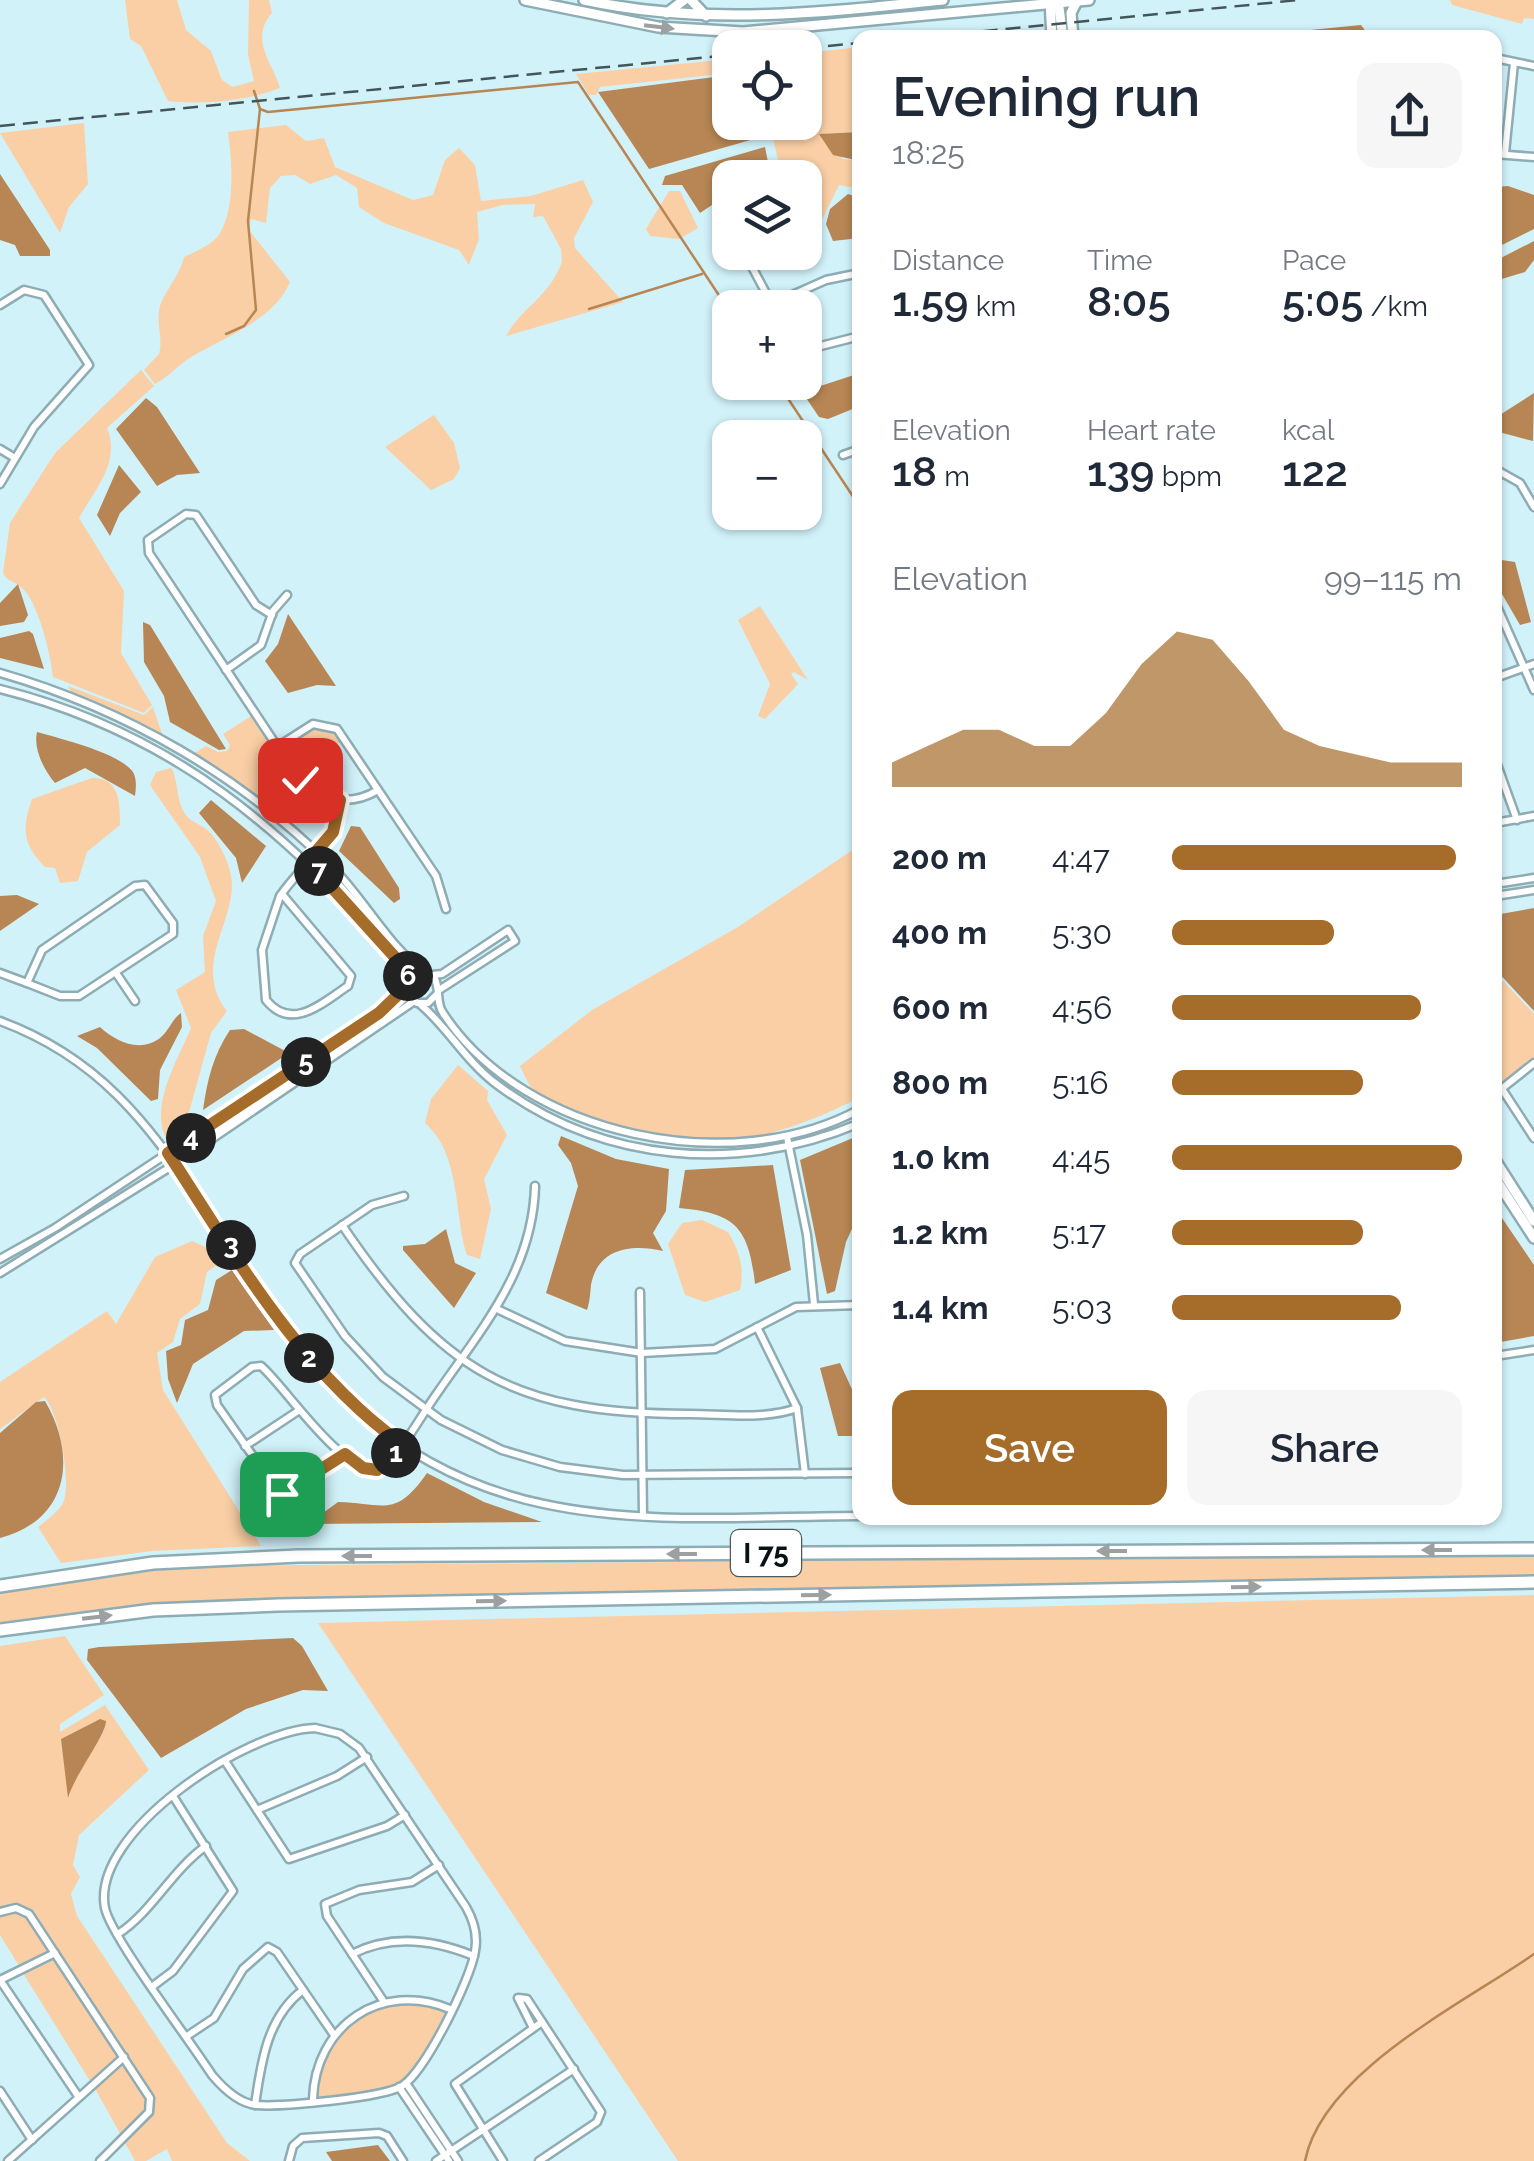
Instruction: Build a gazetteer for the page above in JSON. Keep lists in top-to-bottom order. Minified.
{"streets":{"highway":["I 75"]},"page":{"map_buttons":["+","−"],"heading":["Evening run","18:25"],"stats":[["Distance","1.59 km"],["Time","8:05"],["Pace","5:05 /km"],["Elevation","18 m"],["Heart rate","139 bpm"],["kcal","122"]],"chart":["Elevation","99–115 m"],"list":[{"name":"200 m","note":"4:47"},{"name":"400 m","note":"5:30"},{"name":"600 m","note":"4:56"},{"name":"800 m","note":"5:16"},{"name":"1.0 km","note":"4:45"},{"name":"1.2 km","note":"5:17"},{"name":"1.4 km","note":"5:03"}],"pins":["7","6","5","4","3","2","1"],"buttons":["Save","Share"]}}
